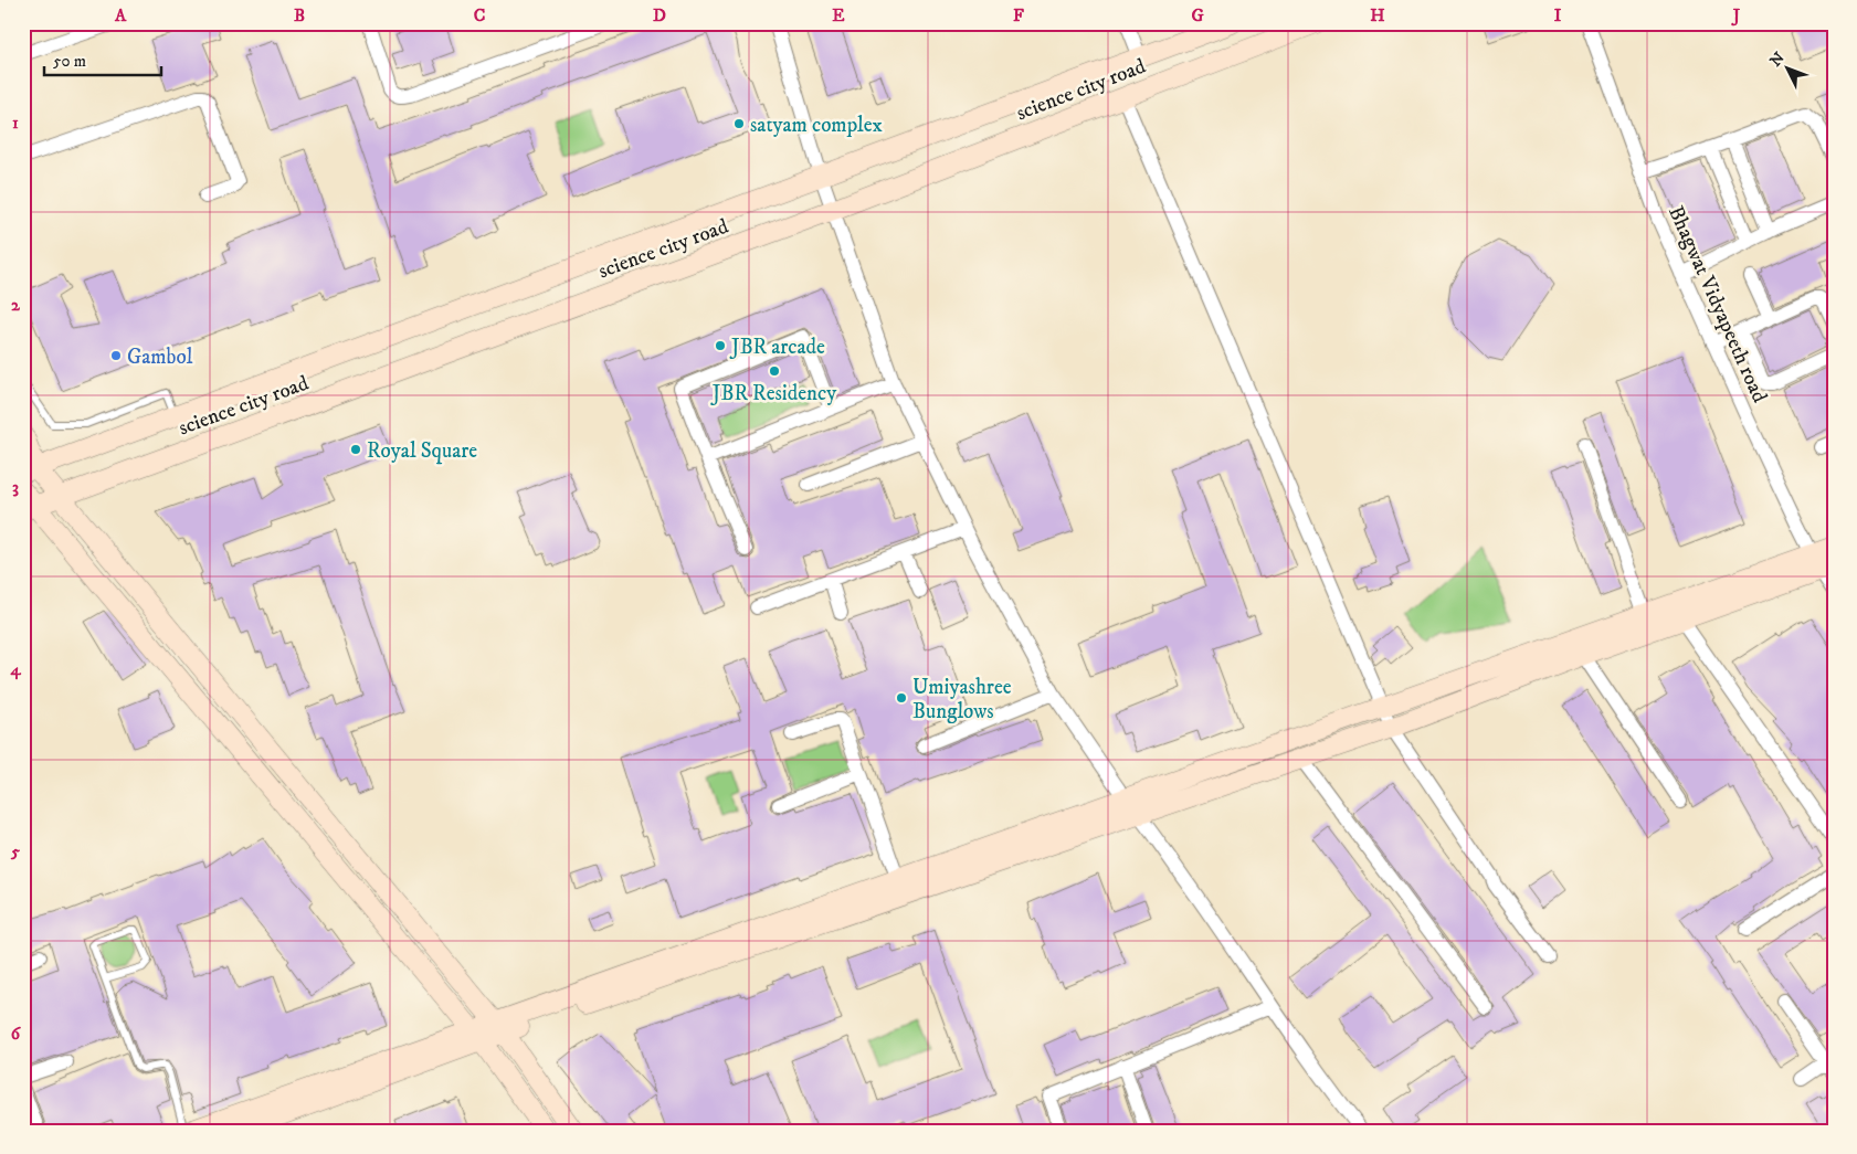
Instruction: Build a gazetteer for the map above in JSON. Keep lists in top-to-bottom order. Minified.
{"streets":{"street":["science city road","Bhagwat Vidyapeeth road"]},"places":["satyam complex","JBR arcade","Gambol","JBR Residency","Royal Square","Umiyashree Bunglows"],"scale_bar":"50 m","north":"top left","grid":{"columns":["A","B","C","D","E","F","G","H","I","J"],"rows":["1","2","3","4","5","6"]}}
